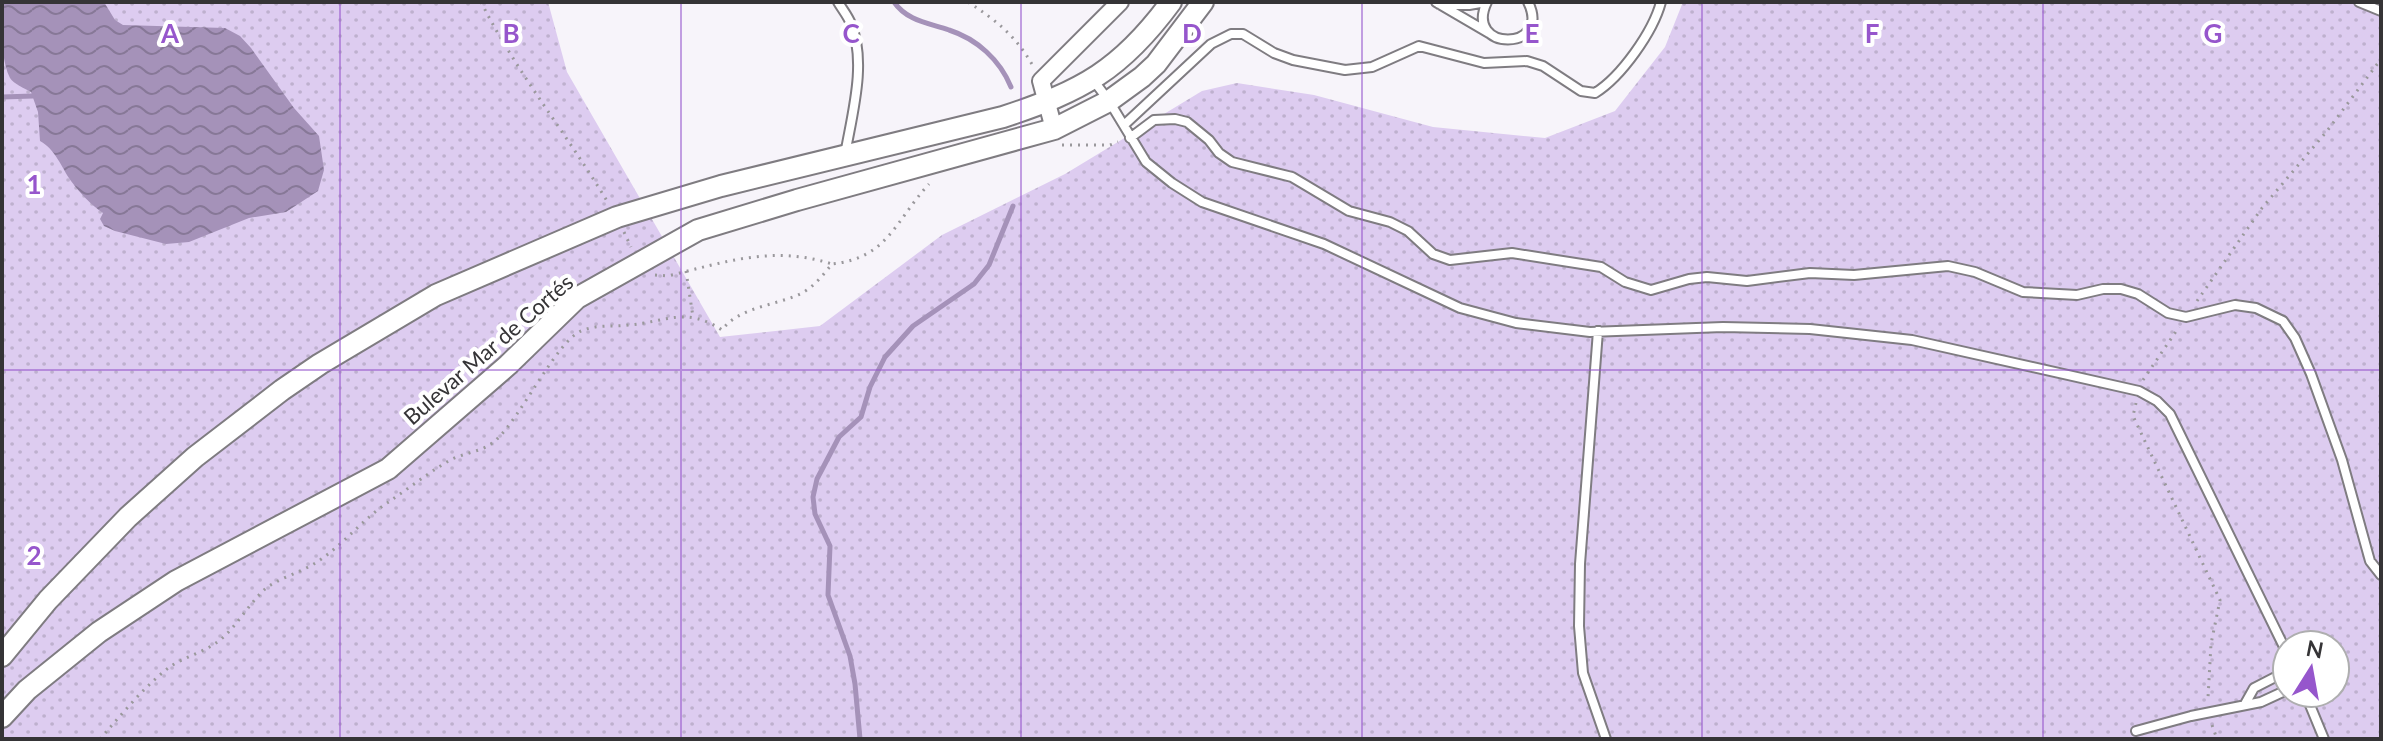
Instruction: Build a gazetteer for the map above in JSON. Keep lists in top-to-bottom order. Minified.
{"streets":{"street":["Bulevar Mar de Cortés"]},"north":"top","grid":{"columns":["A","B","C","D","E","F","G"],"rows":["1","2"]}}
